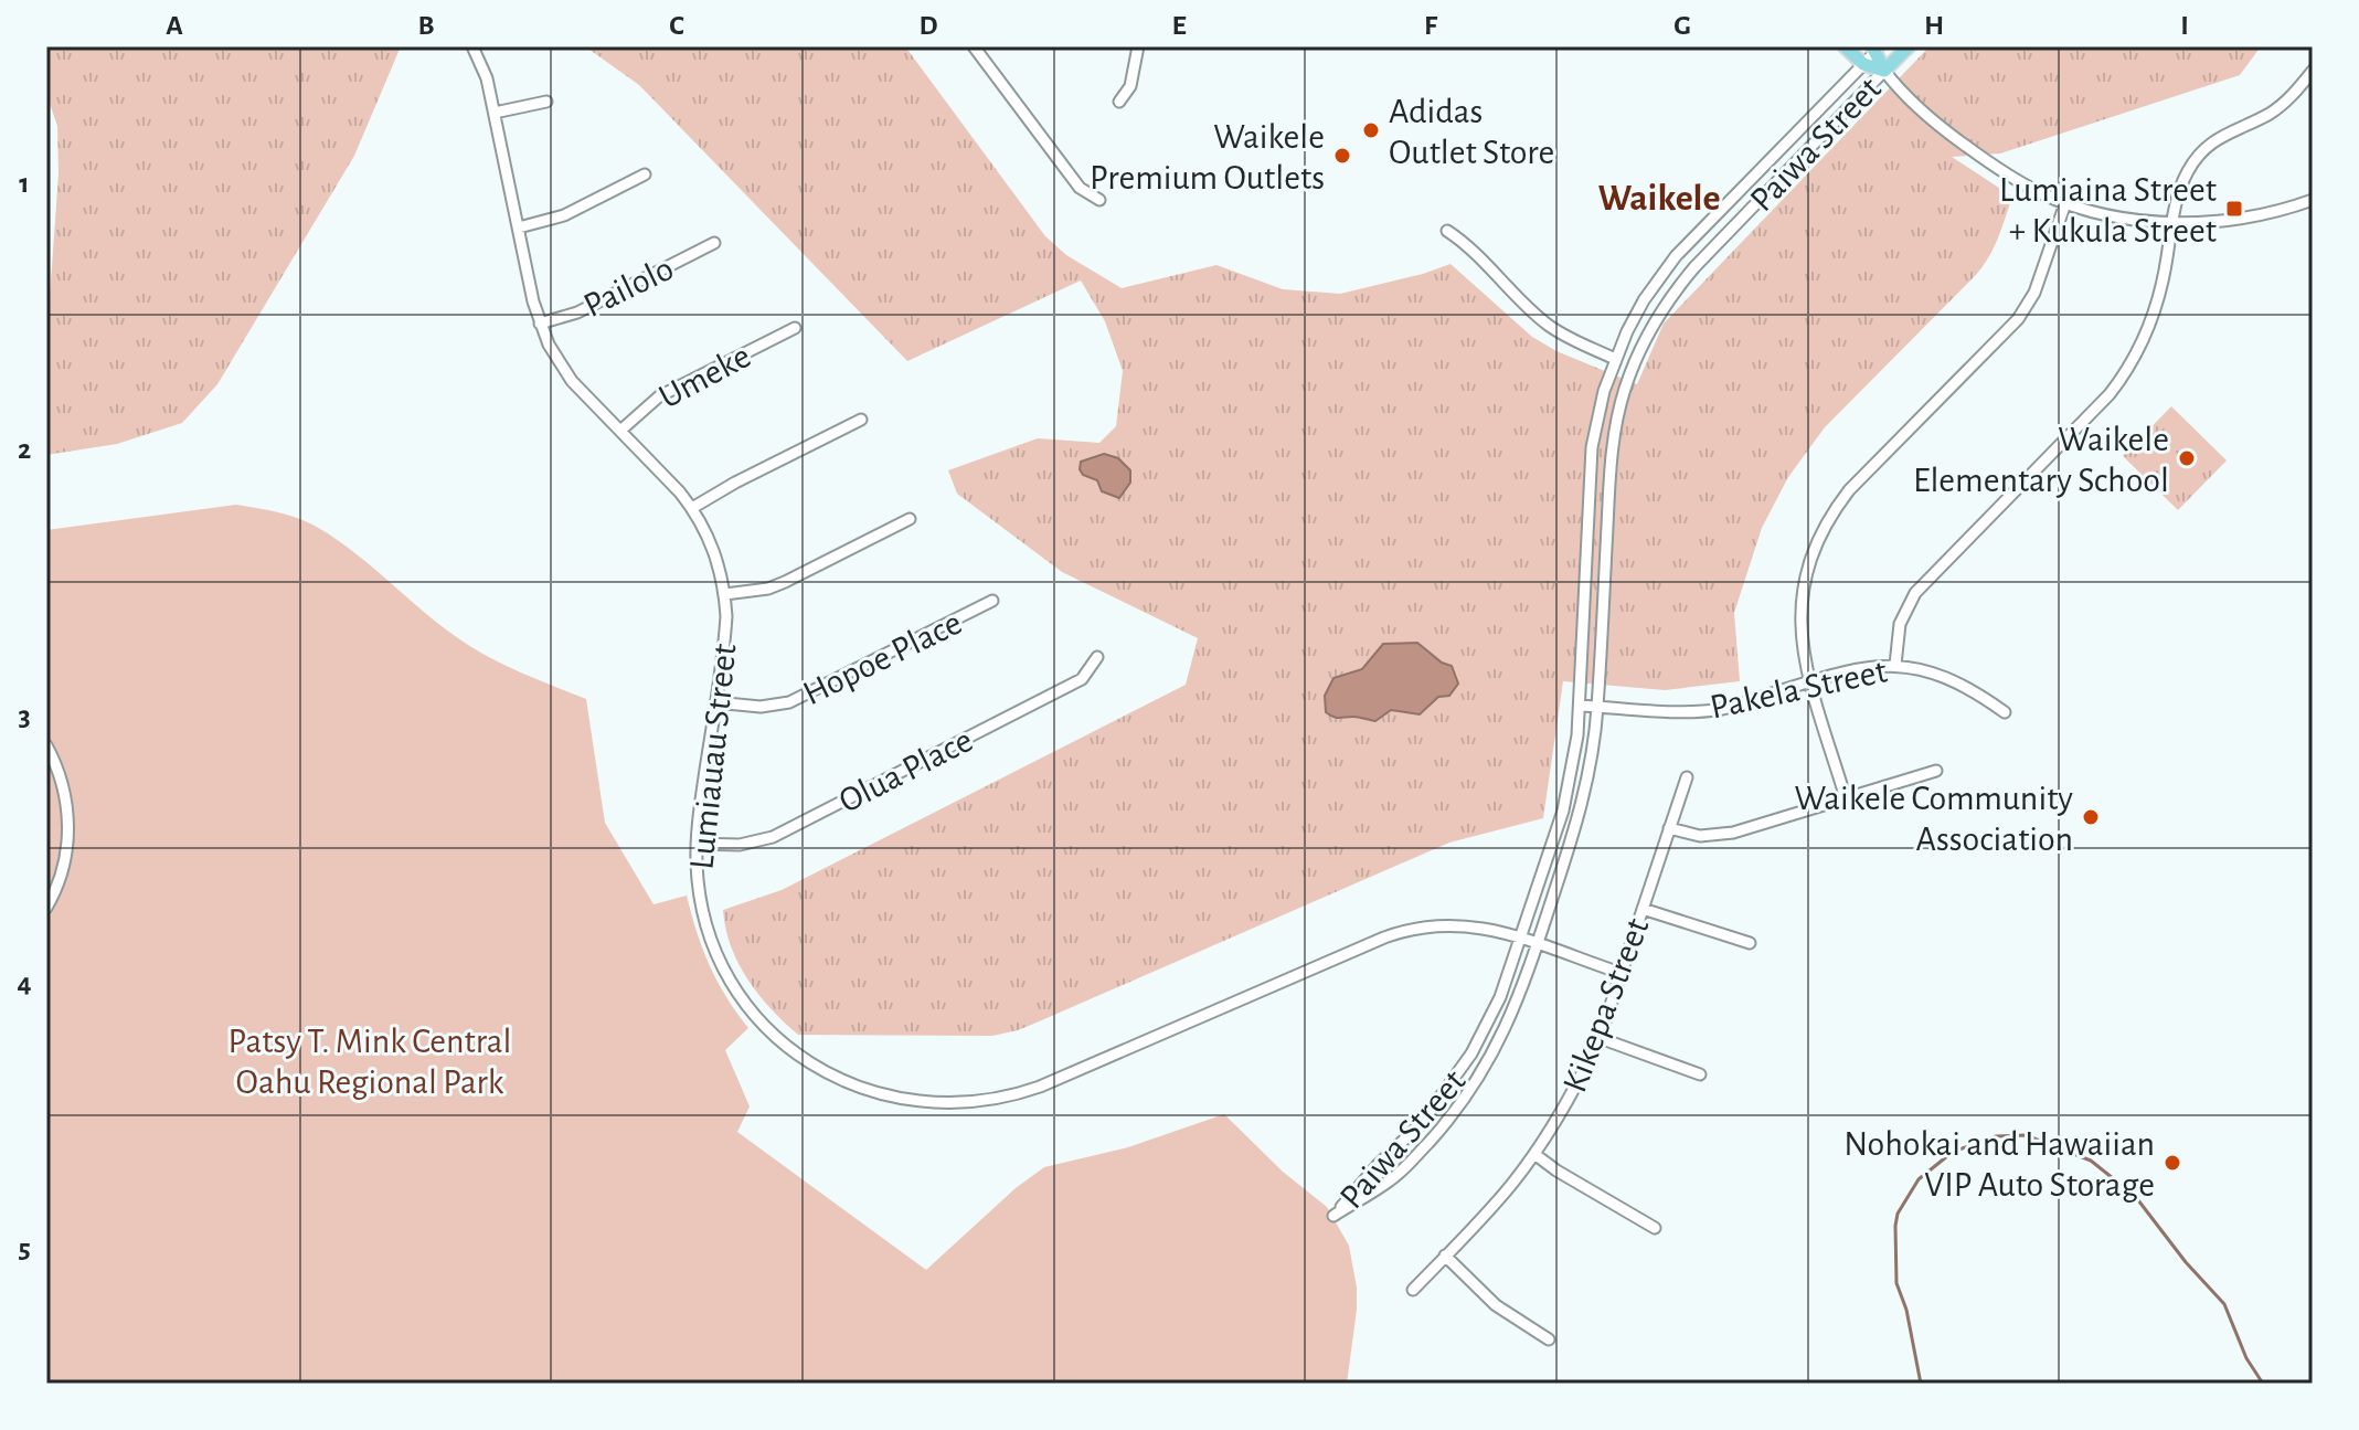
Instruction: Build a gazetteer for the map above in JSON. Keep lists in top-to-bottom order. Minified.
{"streets":{"main road":["Paiwa Street"],"street":["Pailolo","Umeke","Hopoe Place","Pakela Street","Lumiauau Street","Olua Place","Kikepa Street"]},"crossings":[["Paiwa Street","Pakela Street"],["Paiwa Street","Lumiauau Street"],["Pailolo","Lumiauau Street"],["Umeke","Lumiauau Street"],["Hopoe Place","Lumiauau Street"],["Lumiauau Street","Olua Place"],["Lumiauau Street","Kikepa Street"]],"districts":["Waikele"],"parks":["Patsy T. Mink Central Oahu Regional Park"],"places":{"other":["Adidas Outlet Store","Waikele Premium Outlets","Waikele Elementary School","Waikele Community Association","Nohokai and Hawaiian VIP Auto Storage"],"transit":["Lumiaina Street + Kukula Street"]},"grid":{"columns":["A","B","C","D","E","F","G","H","I"],"rows":["1","2","3","4","5"]}}
